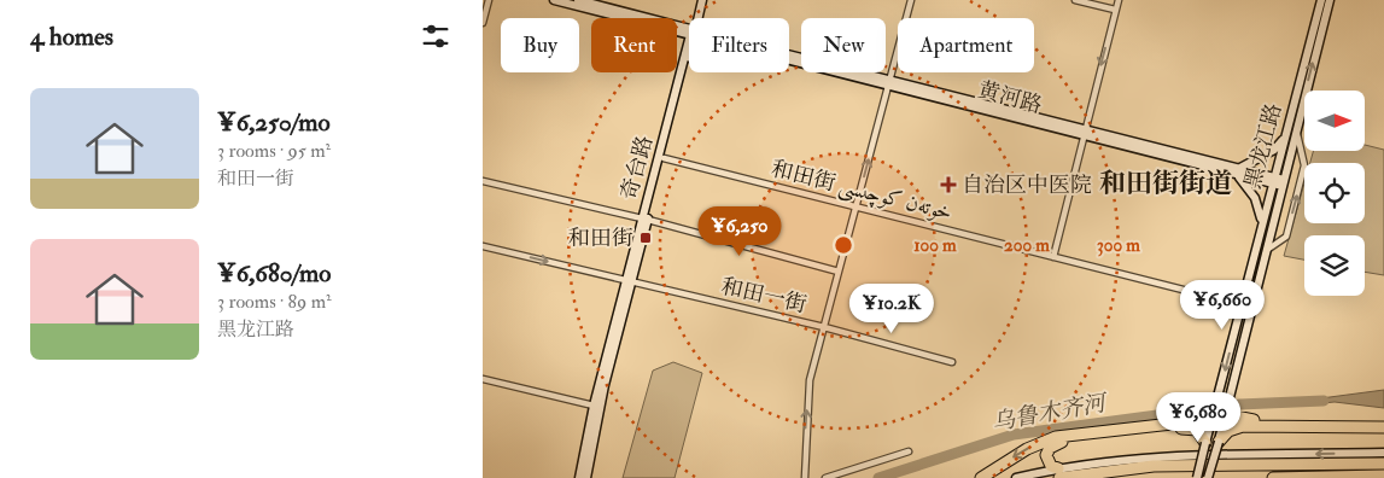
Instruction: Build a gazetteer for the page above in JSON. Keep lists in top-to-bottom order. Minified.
{"streets":{"main road":["黄河路","黑龙江路","奇台路"],"street":["和田街 خوتەن كوچىسى","和田一街"]},"crossings":[["黄河路","黑龙江路"],["奇台路","和田街 خوتەن كوچىسى"],["奇台路","和田一街"]],"districts":["和田街街道"],"water":["乌鲁木齐河"],"places":{"health":["自治区中医院"],"transit":["和田街"]},"north":"right","page":{"heading":"4 homes","chip":["Buy","Rent","Filters","New","Apartment"],"list":[{"name":"¥6,250/mo","note":"3 rooms · 95 m² · 和田一街"},{"name":"¥6,680/mo","note":"3 rooms · 89 m² · 黑龙江路"}],"price":["¥6,250","¥6,660","¥10.2K","¥6,680"]},"rings":["100 m","200 m","300 m"]}
